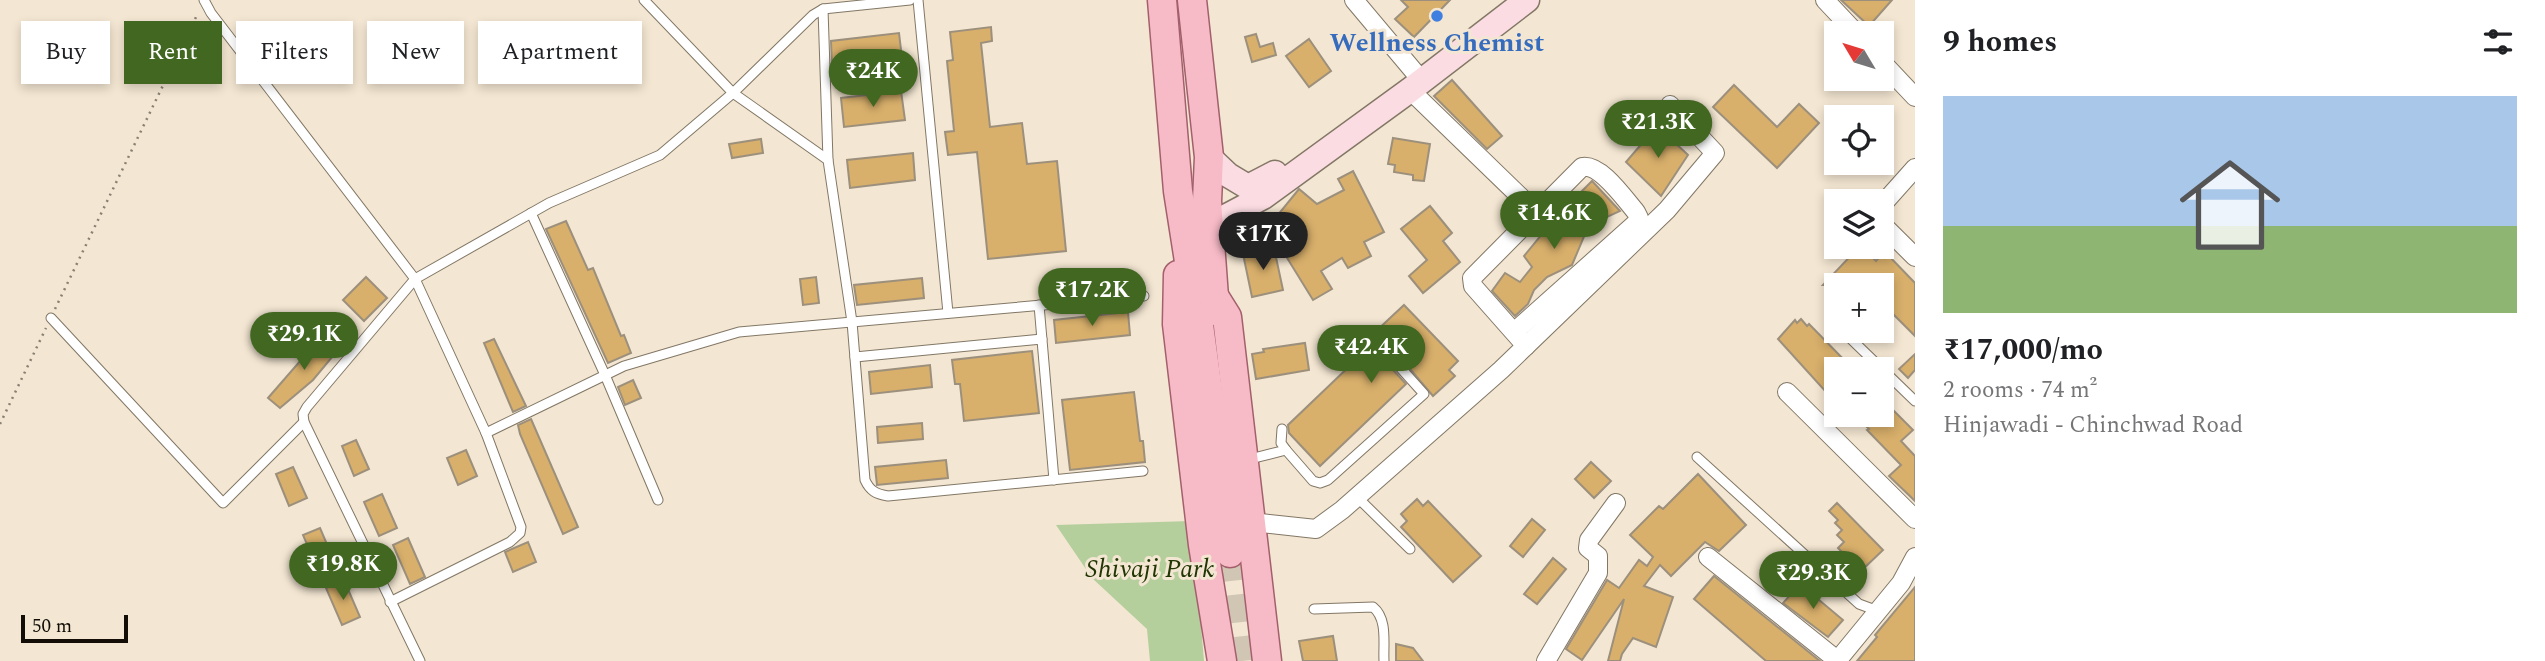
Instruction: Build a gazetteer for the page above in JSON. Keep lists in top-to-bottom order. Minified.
{"parks":["Shivaji Park"],"places":["Wellness Chemist"],"scale_bar":"50 m","north":"top left","page":{"heading":"9 homes","map_buttons":["+","−"],"chip":["Buy","Rent","Filters","New","Apartment"],"price":["₹24K","₹21.3K","₹14.6K","₹17K","₹17.2K","₹29.1K","₹42.4K","₹19.8K","₹29.3K"],"list":[{"name":"₹17,000/mo","note":"2 rooms · 74 m² · Hinjawadi - Chinchwad Road"}],"scale":"50 m"}}
